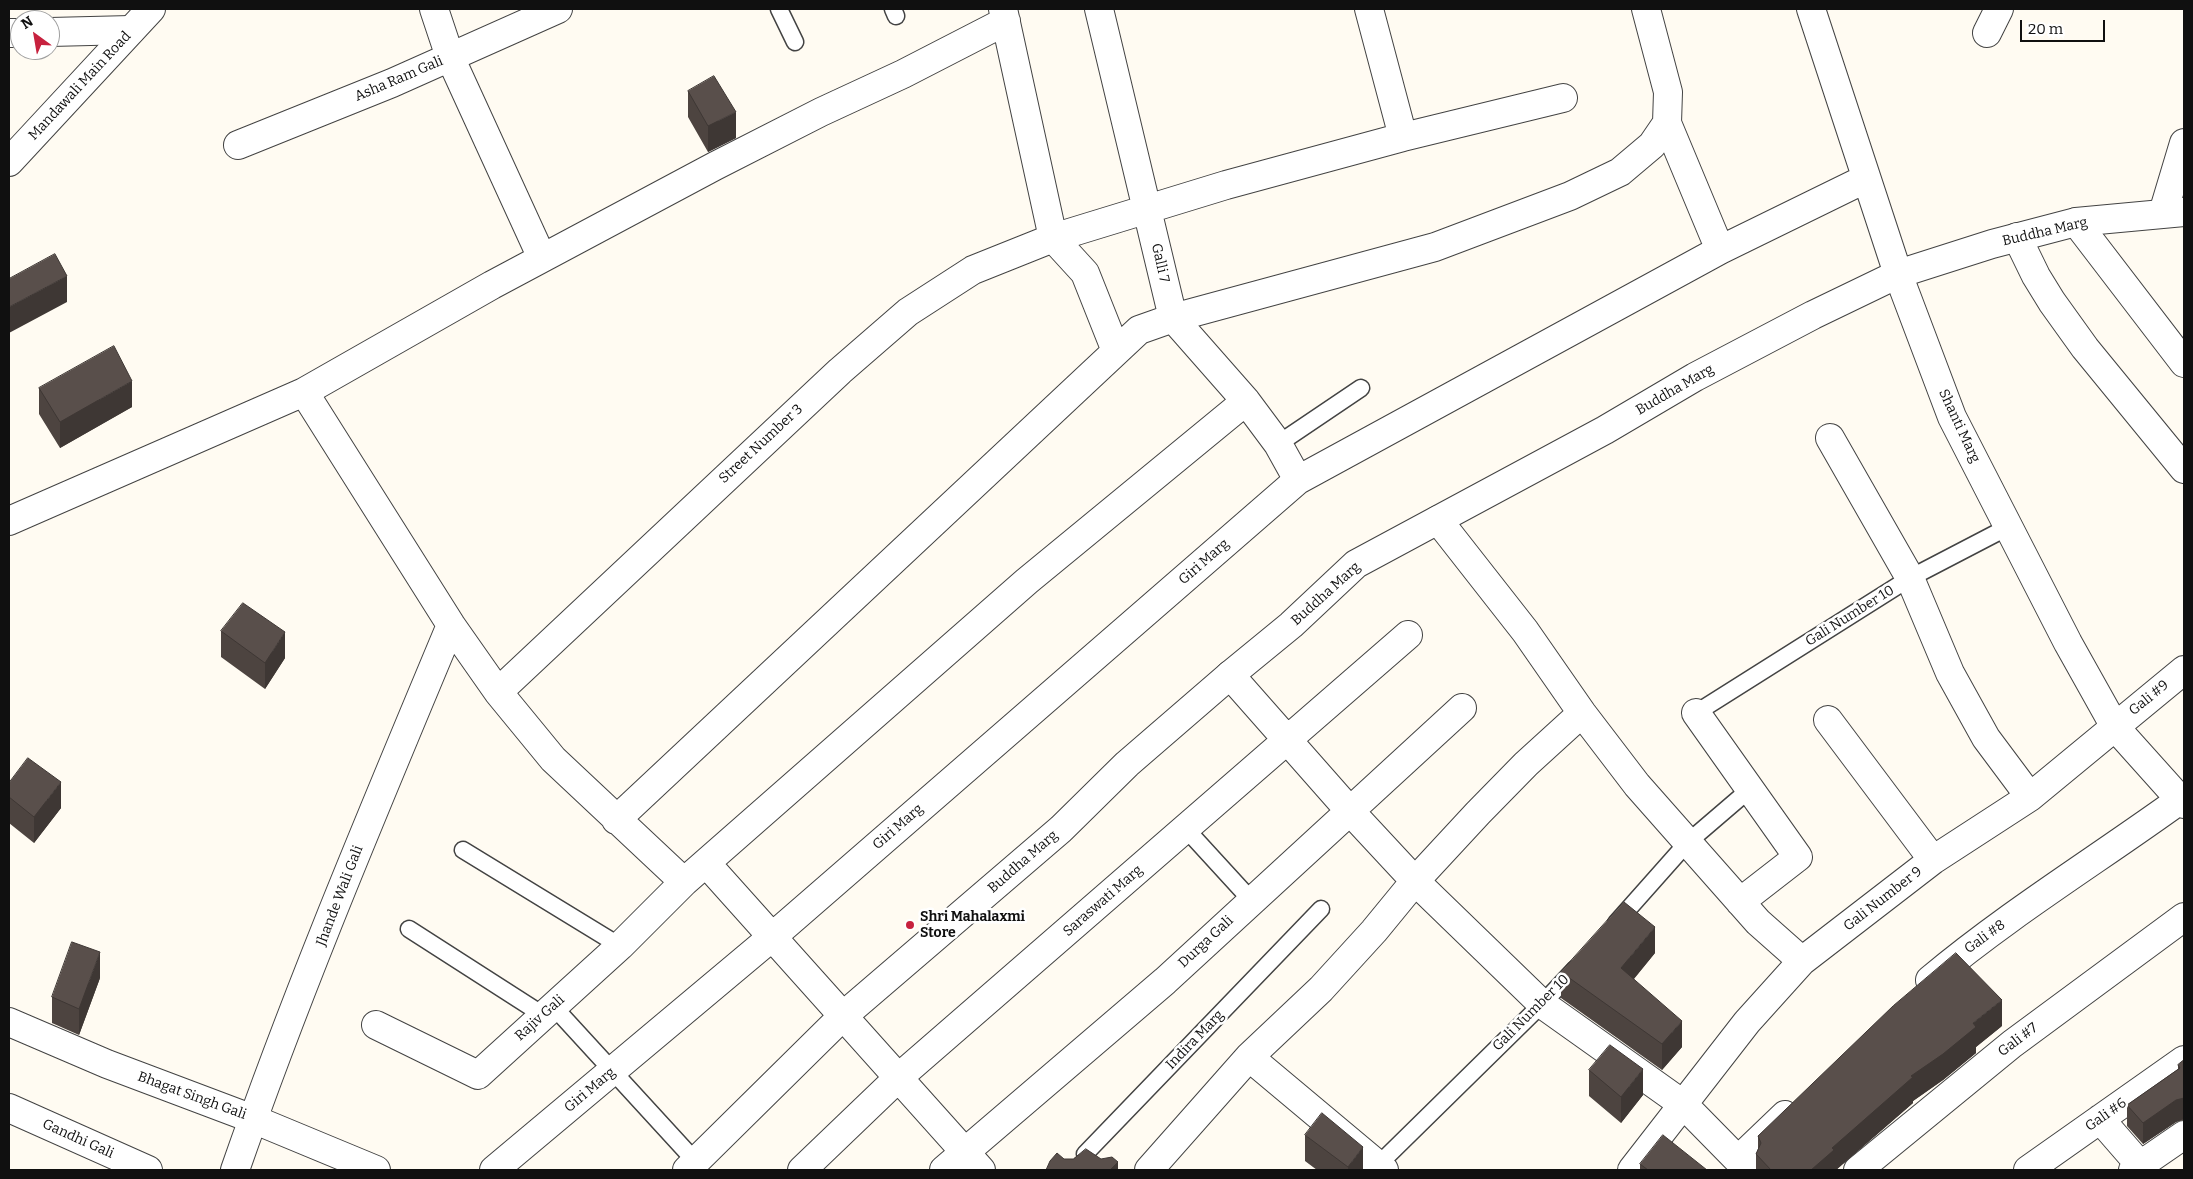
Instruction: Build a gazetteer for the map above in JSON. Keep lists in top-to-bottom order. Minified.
{"streets":{"street":["Asha Ram Gali","Mandawali Main Road","Buddha Marg","Galli 7","Shanti Marg","Street Number 3","Giri Marg","Gali #9","Jhande Wali Gali","Gali Number 9","Saraswati Marg","Gali #8","Durga Gali","Rajiv Gali","Gali #7","Bhagat Singh Gali","Gali #6","Gandhi Gali"],"lane":["Gali Number 10","Indira Marg"]},"crossings":[["Buddha Marg","Shanti Marg"],["Galli 7","Street Number 3"],["Galli 7","Giri Marg"],["Galli 7","Rajiv Gali"],["Shanti Marg","Giri Marg"],["Shanti Marg","Gali Number 10"],["Shanti Marg","Gali #9"],["Shanti Marg","Gali Number 9"],["Shanti Marg","Gali #8"],["Gali #9","Gali Number 9"],["Jhande Wali Gali","Bhagat Singh Gali"]],"places":["Shri Mahalaxmi Store"],"scale_bar":"20 m","north":"top left"}
